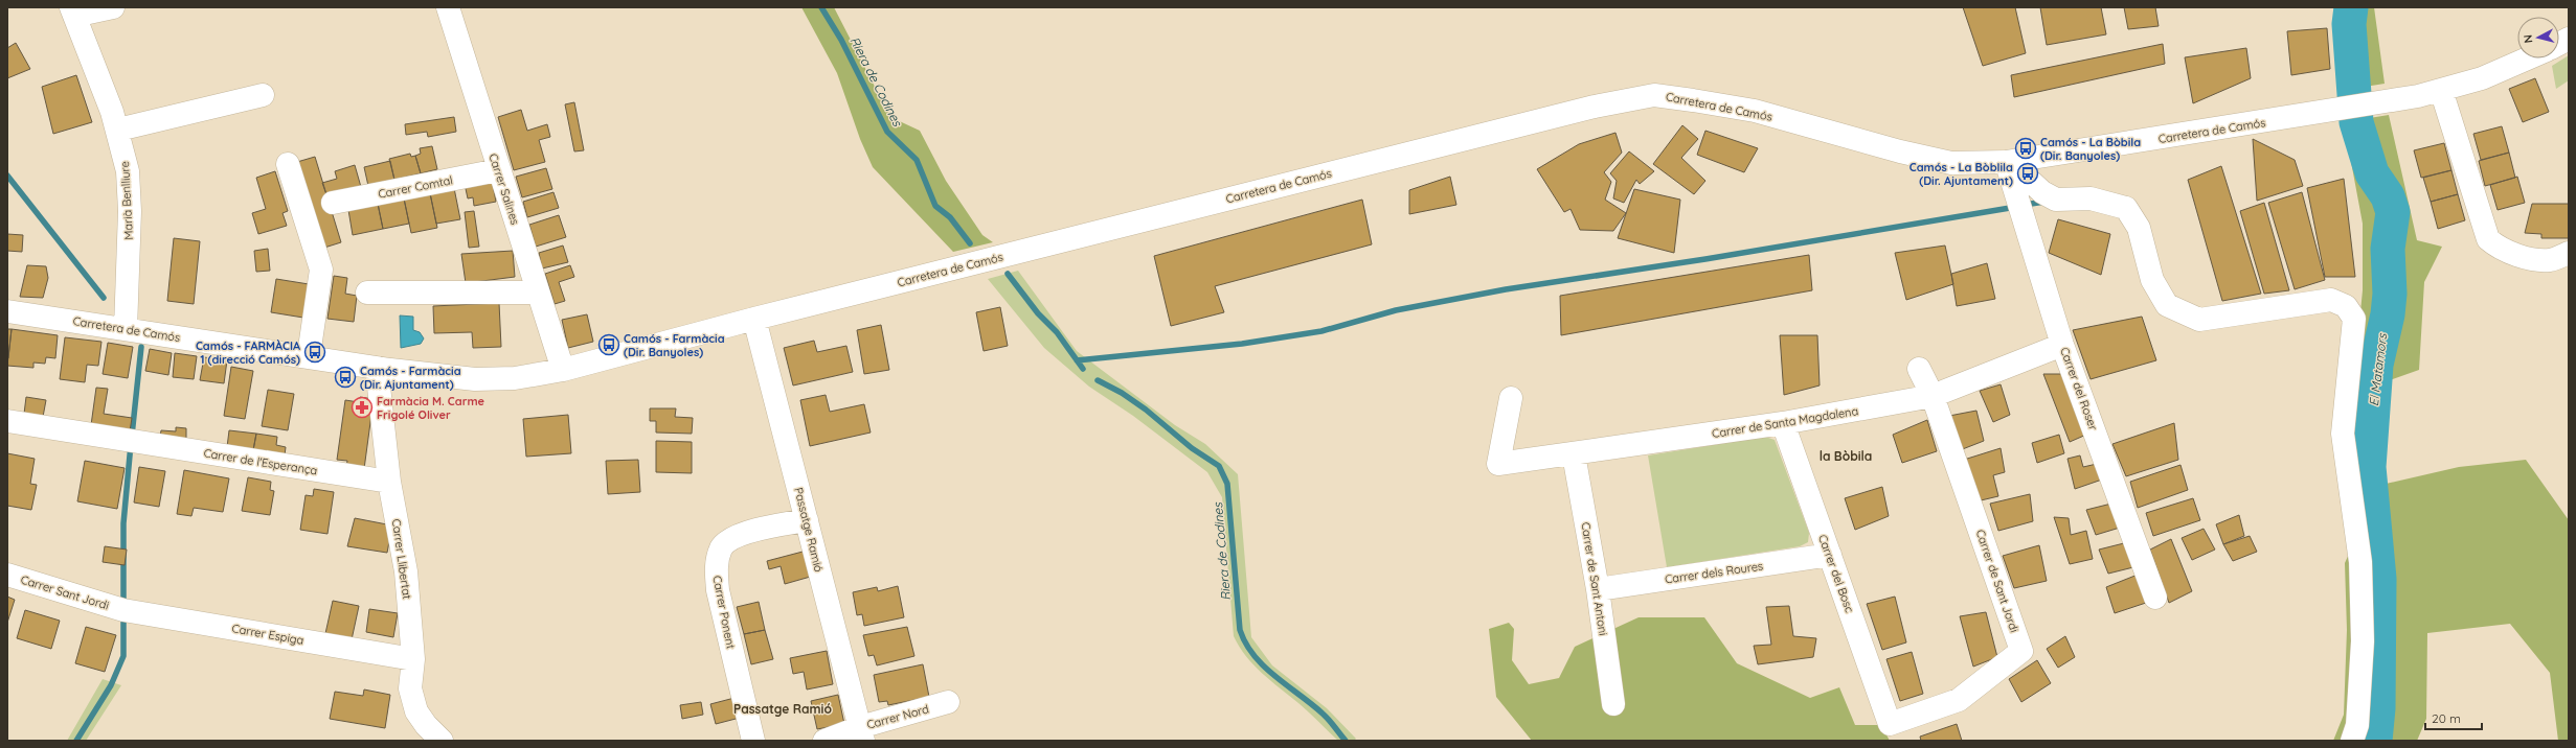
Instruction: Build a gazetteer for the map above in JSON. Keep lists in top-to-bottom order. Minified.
{"streets":{"street":["Carretera de Camós","Carrer Comtal","Carrer Salines","Marià Benlliure","Carrer del Roser","Carrer de Santa Magdalena","Carrer de l'Esperança","Passatge Ramió","Carrer Llibertat","Carrer dels Roures","Carrer del Bosc","Carrer de Sant Antoni","Carrer de Sant Jordi","Carrer Sant Jordi","Carrer Ponent","Carrer Espiga","Carrer Nord"]},"crossings":[["Carretera de Camós","Carrer Salines"],["Carretera de Camós","Marià Benlliure"],["Carretera de Camós","Carrer del Roser"],["Carretera de Camós","Passatge Ramió"],["Carretera de Camós","Carrer Llibertat"],["Carrer Comtal","Carrer Salines"],["Carrer del Roser","Carrer de Santa Magdalena"],["Carrer de Santa Magdalena","Carrer del Bosc"],["Carrer de Santa Magdalena","Carrer de Sant Antoni"],["Carrer de Santa Magdalena","Carrer de Sant Jordi"],["Carrer de l'Esperança","Carrer Llibertat"],["Passatge Ramió","Carrer Ponent"],["Passatge Ramió","Carrer Nord"],["Carrer Llibertat","Carrer Espiga"],["Carrer dels Roures","Carrer del Bosc"],["Carrer dels Roures","Carrer de Sant Antoni"],["Carrer del Bosc","Carrer de Sant Jordi"],["Carrer Sant Jordi","Carrer Espiga"]],"districts":["la Bòbila","Passatge Ramió"],"water":["Riera de Codines","El Matamors"],"places":{"bus stop":["Camós - La Bòbila (Dir. Banyoles)","Camós - La Bòblila (Dir. Ajuntament)","Camós - Farmàcia (Dir. Banyoles)","Camós - FARMÀCIA 1 (direcció Camós)","Camós - Farmàcia (Dir. Ajuntament)"],"pharmacy":["Farmàcia M. Carme Frigolé Oliver"]},"scale_bar":"20 m","north":"left"}
